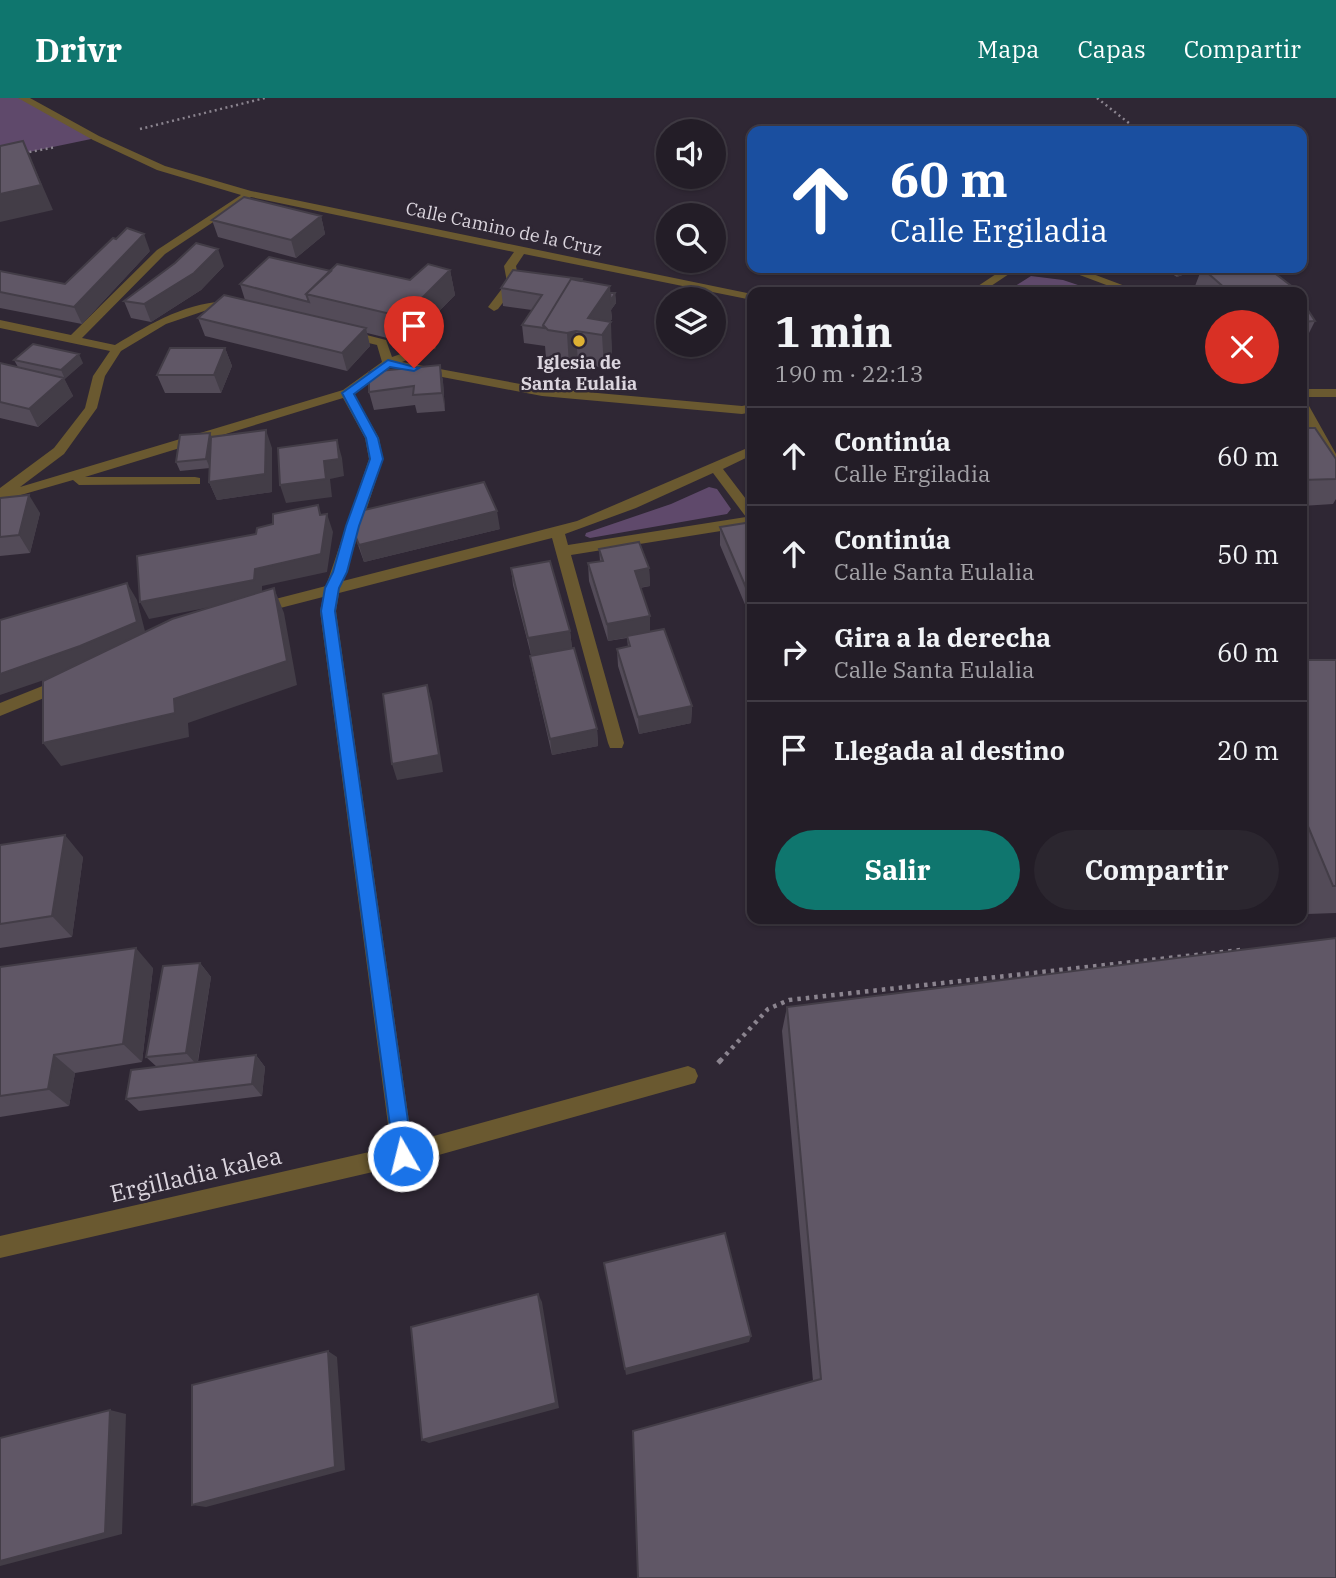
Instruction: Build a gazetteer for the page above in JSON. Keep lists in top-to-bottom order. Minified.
{"streets":{"street":["Calle Camino de la Cruz","Ergilladia kalea"]},"places":["Iglesia de Santa Eulalia"],"page":{"header":"Drivr","nav":["Mapa","Capas","Compartir"],"turn":["60 m","Calle Ergiladia"],"heading":["1 min","190 m · 22:13"],"list":[{"name":"Continúa","note":"Calle Ergiladia","value":"60 m"},{"name":"Continúa","note":"Calle Santa Eulalia","value":"50 m"},{"name":"Gira a la derecha","note":"Calle Santa Eulalia","value":"60 m"},{"name":"Llegada al destino","value":"20 m"}],"buttons":["Salir","Compartir"]}}
